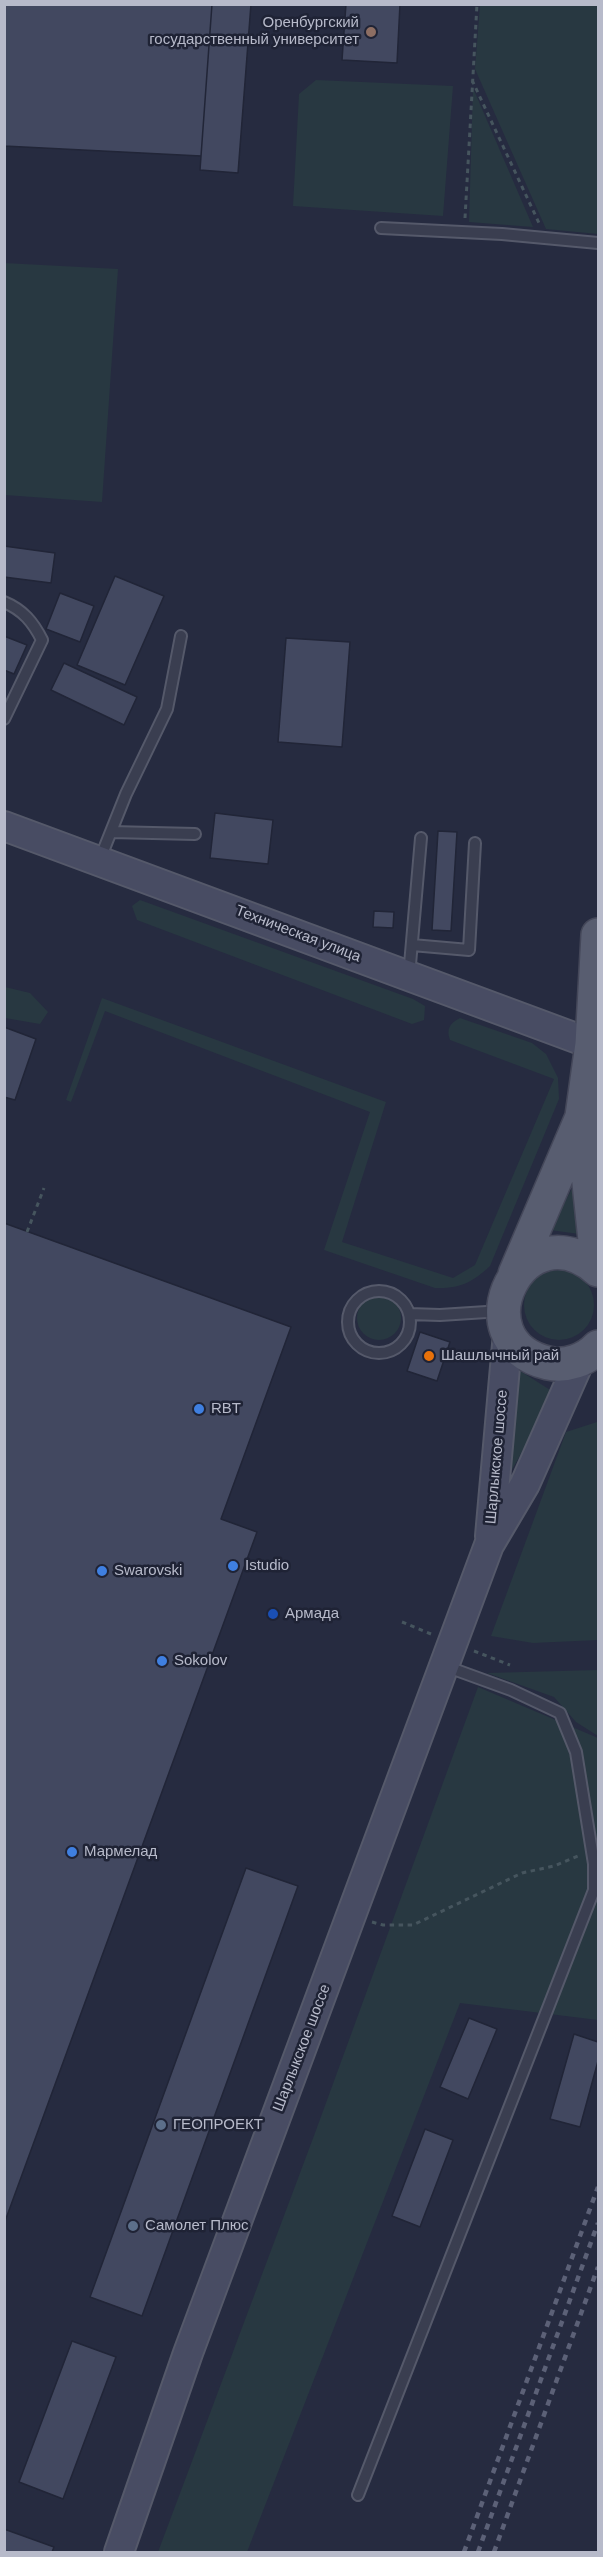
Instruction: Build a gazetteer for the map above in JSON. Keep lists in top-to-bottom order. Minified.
{"streets":{"street":["Техническая улица","Шарлыкское шоссе"]},"places":["Оренбургский государственный университет","Шашлычный рай","RBT","Istudio","Swarovski","Армада","Sokolov","Мармелад","ГЕОПРОЕКТ","Самолет Плюс"]}
